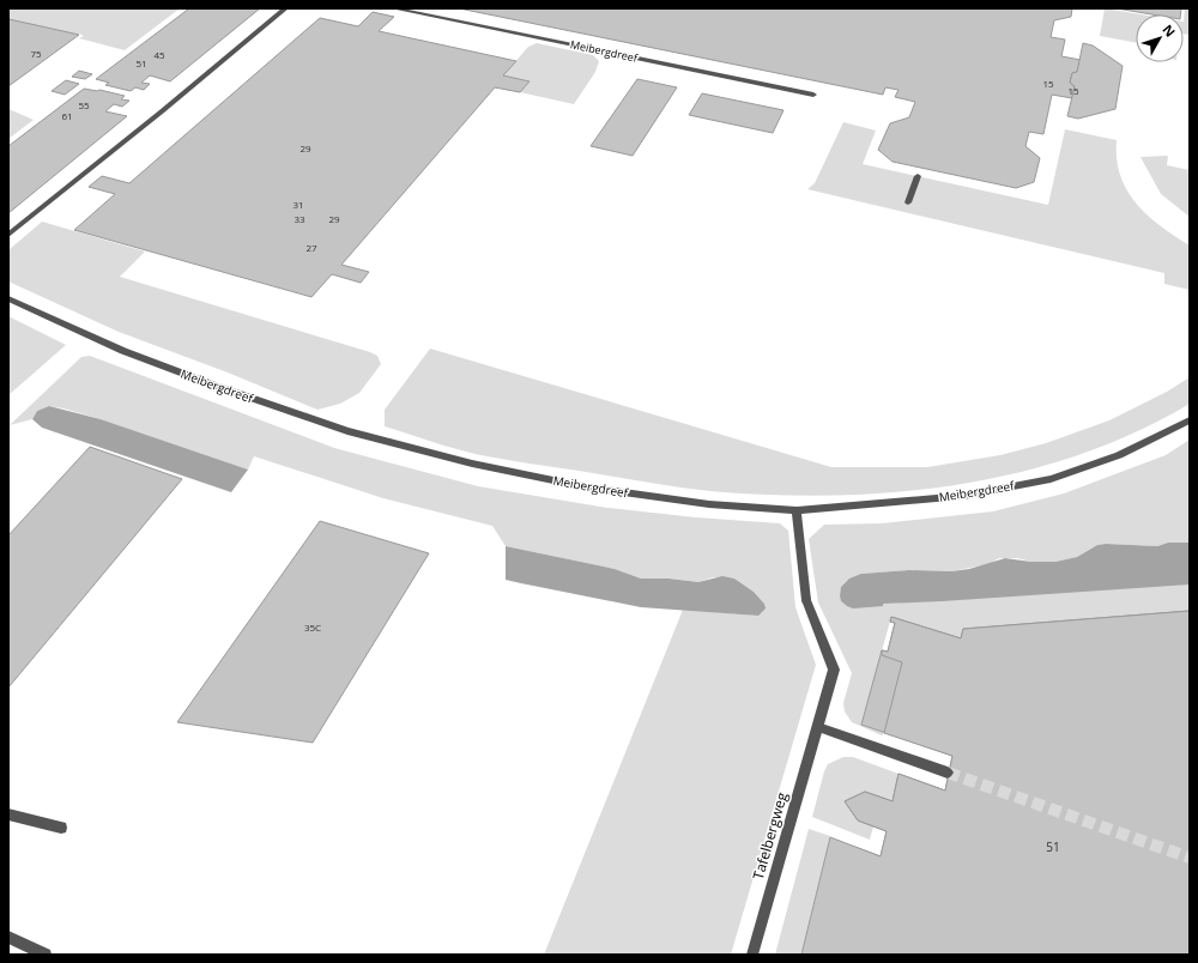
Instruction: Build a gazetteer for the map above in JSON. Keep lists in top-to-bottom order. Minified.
{"streets":{"street":["Meibergdreef","Tafelbergweg"]},"crossings":[["Meibergdreef","Tafelbergweg"]],"house_numbers":["75","45","51","15","15","55","61","29","31","33","29","27","35C","51"],"north":"top right"}
